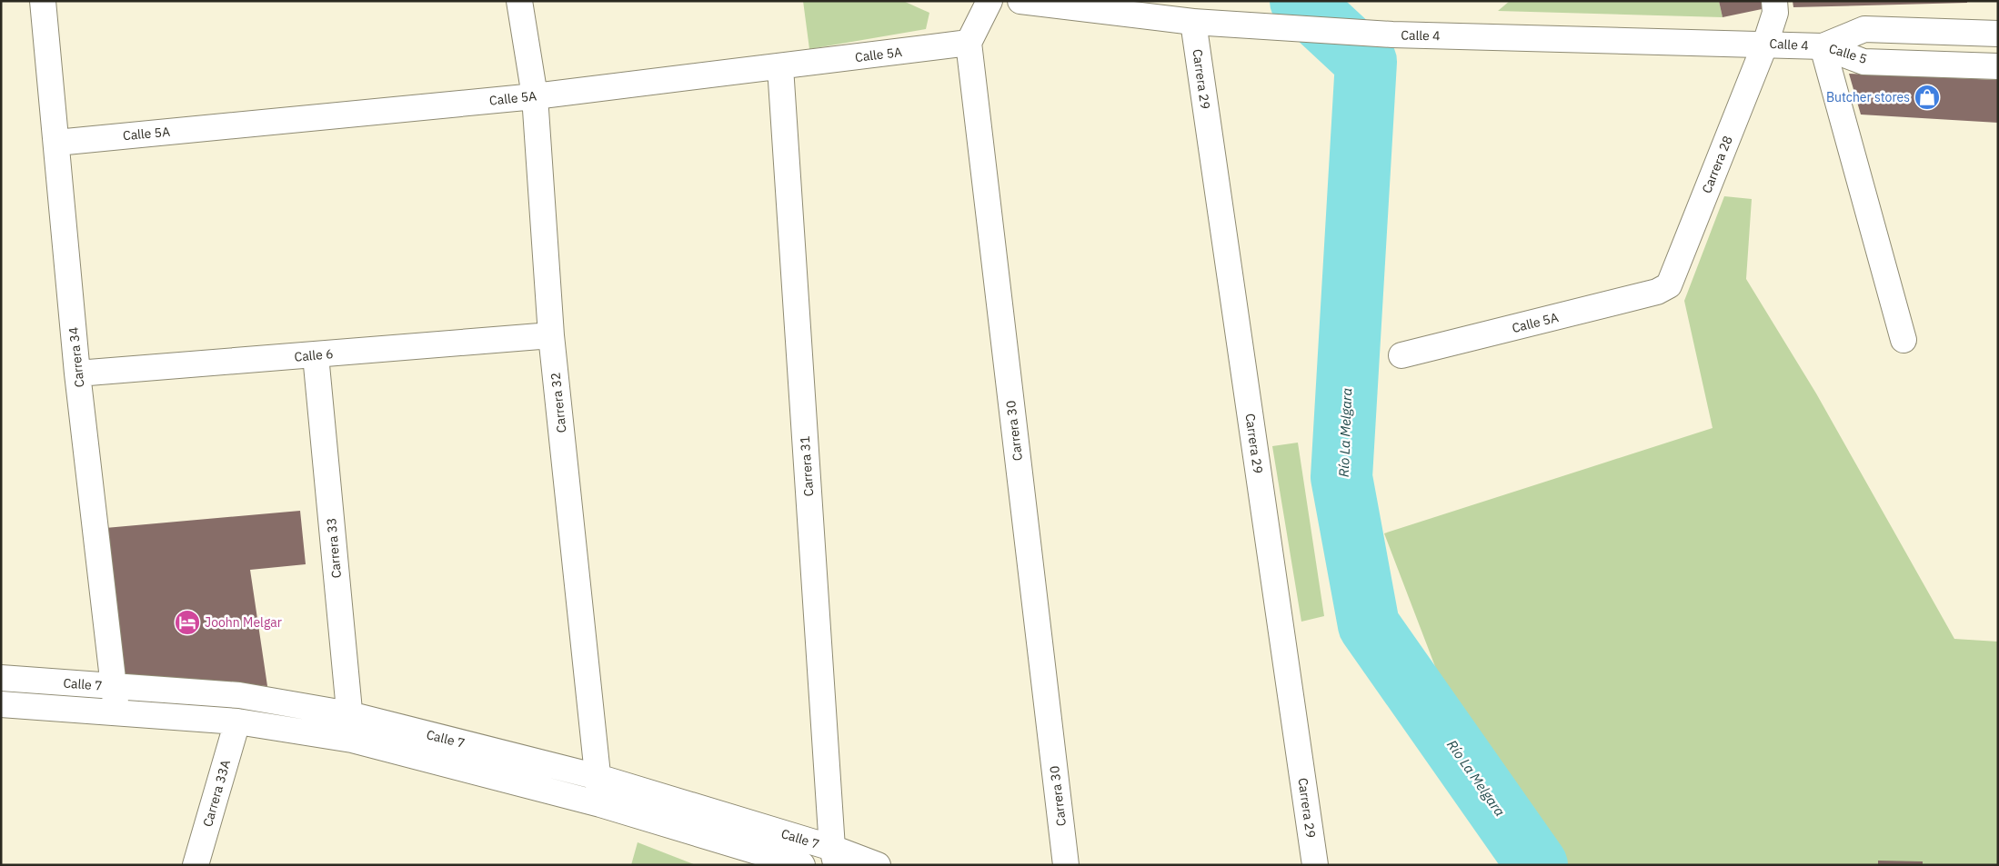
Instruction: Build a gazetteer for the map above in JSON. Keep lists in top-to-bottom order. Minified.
{"streets":{"street":["Calle 4","Calle 5","Calle 5A","Carrera 29","Carrera 28","Calle 6","Carrera 34","Carrera 32","Carrera 30","Carrera 31","Carrera 33","Calle 7","Carrera 33A"]},"crossings":[["Calle 4","Calle 5"],["Calle 4","Carrera 29"],["Calle 4","Carrera 28"],["Calle 5A","Carrera 28"],["Calle 5A","Carrera 34"],["Calle 5A","Carrera 32"],["Calle 5A","Carrera 30"],["Calle 5A","Carrera 31"],["Calle 6","Carrera 34"],["Calle 6","Carrera 32"],["Calle 6","Carrera 33"],["Carrera 34","Calle 7"],["Carrera 32","Calle 7"],["Carrera 31","Calle 7"],["Carrera 33","Calle 7"],["Calle 7","Carrera 33A"]],"water":["Río La Melgara"],"places":{"shop":["Butcher stores"],"hotel":["Joohn Melgar"]}}
